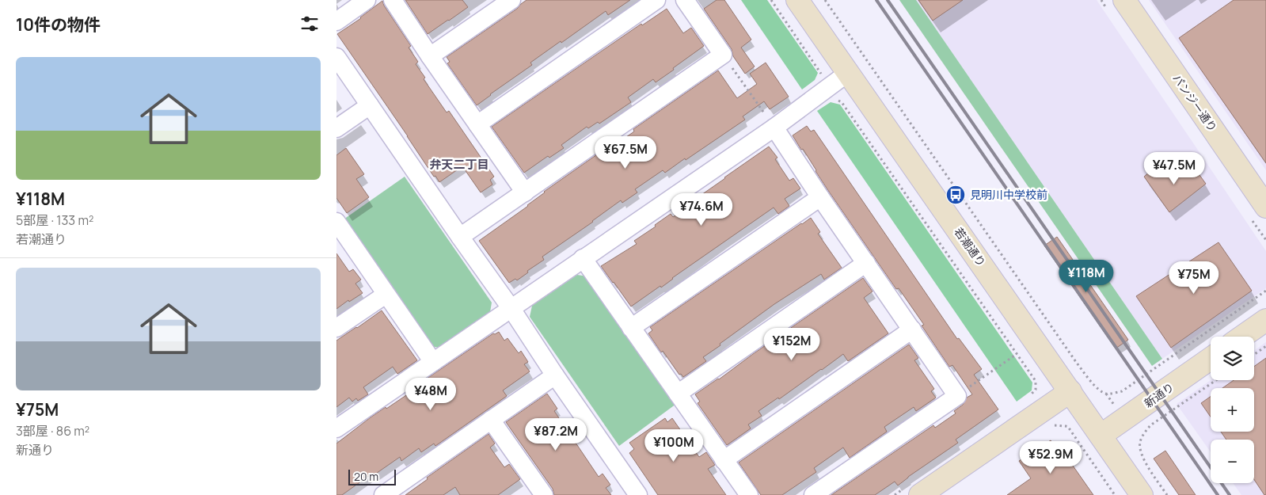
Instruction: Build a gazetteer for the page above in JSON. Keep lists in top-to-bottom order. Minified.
{"streets":{"street":["パンジー通り","若潮通り","新通り"]},"crossings":[["若潮通り","新通り"]],"districts":["弁天二丁目"],"places":{"bus stop":["見明川中学校前"]},"scale_bar":"20 m","page":{"heading":"10件の物件","list":[{"name":"¥118M","note":"5部屋 · 133 m² · 若潮通り"},{"name":"¥75M","note":"3部屋 · 86 m² · 新通り"}],"price":["¥67.5M","¥47.5M","¥74.6M","¥118M","¥75M","¥152M","¥48M","¥87.2M","¥100M","¥52.9M"],"map_buttons":["+","−"],"scale":"20 m"}}
